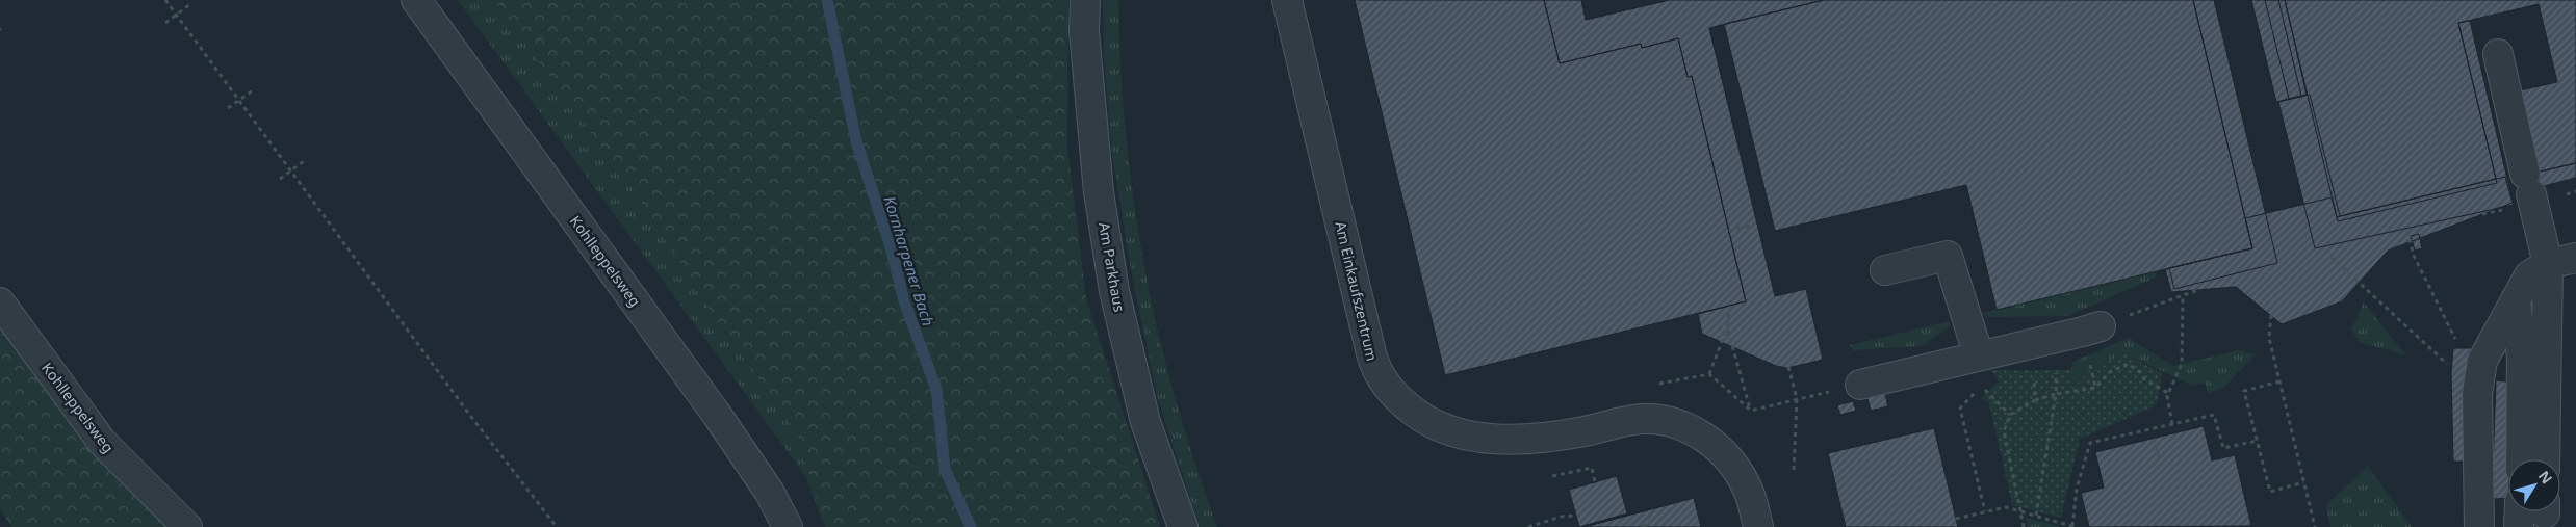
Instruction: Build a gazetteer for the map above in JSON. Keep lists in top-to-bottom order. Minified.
{"streets":{"street":["Kohlleppelsweg","Am Parkhaus","Am Einkaufszentrum"]},"water":["Kornharpener Bach"],"north":"top right"}
